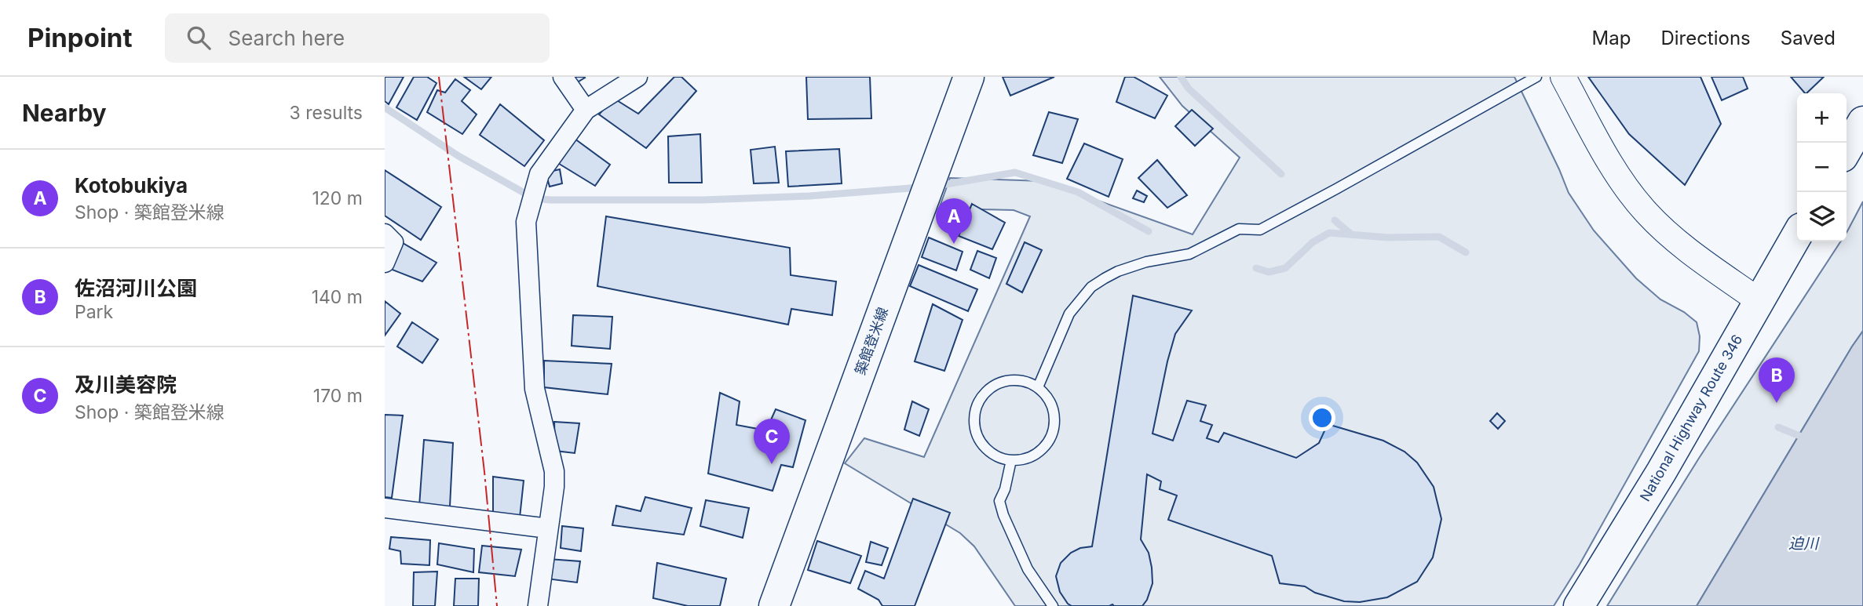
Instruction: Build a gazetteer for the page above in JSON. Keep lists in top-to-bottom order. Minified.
{"streets":{"main road":["築館登米線","National Highway Route 346"]},"water":["迫川"],"page":{"header":"Pinpoint","search":"Search here","nav":["Map","Directions","Saved"],"heading":["Nearby","3 results"],"map_buttons":["+","−"],"list":[{"mark":"A","name":"Kotobukiya","note":"Shop · 築館登米線","value":"120 m"},{"mark":"B","name":"佐沼河川公園","note":"Park","value":"140 m"},{"mark":"C","name":"及川美容院","note":"Shop · 築館登米線","value":"170 m"}],"pins":["A","B","C"]}}
